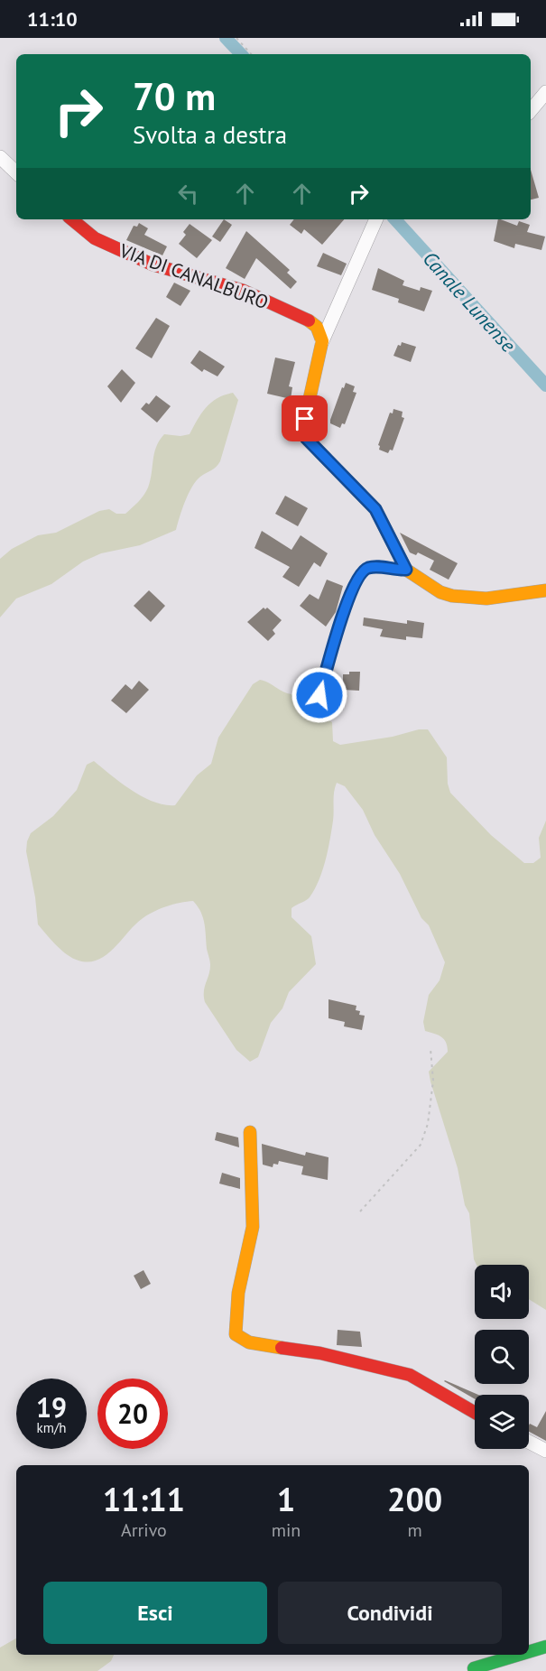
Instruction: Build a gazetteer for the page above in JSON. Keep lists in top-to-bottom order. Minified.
{"streets":{"street":["VIA DI CANALBURO"]},"water":["Canale Lunense"],"page":{"status":"11:10","turn":["70 m","Svolta a destra"],"speed":"19 km/h","limit":"20","eta":["11:11","Arrivo","1","min","200","m"],"buttons":["Esci","Condividi"]}}
